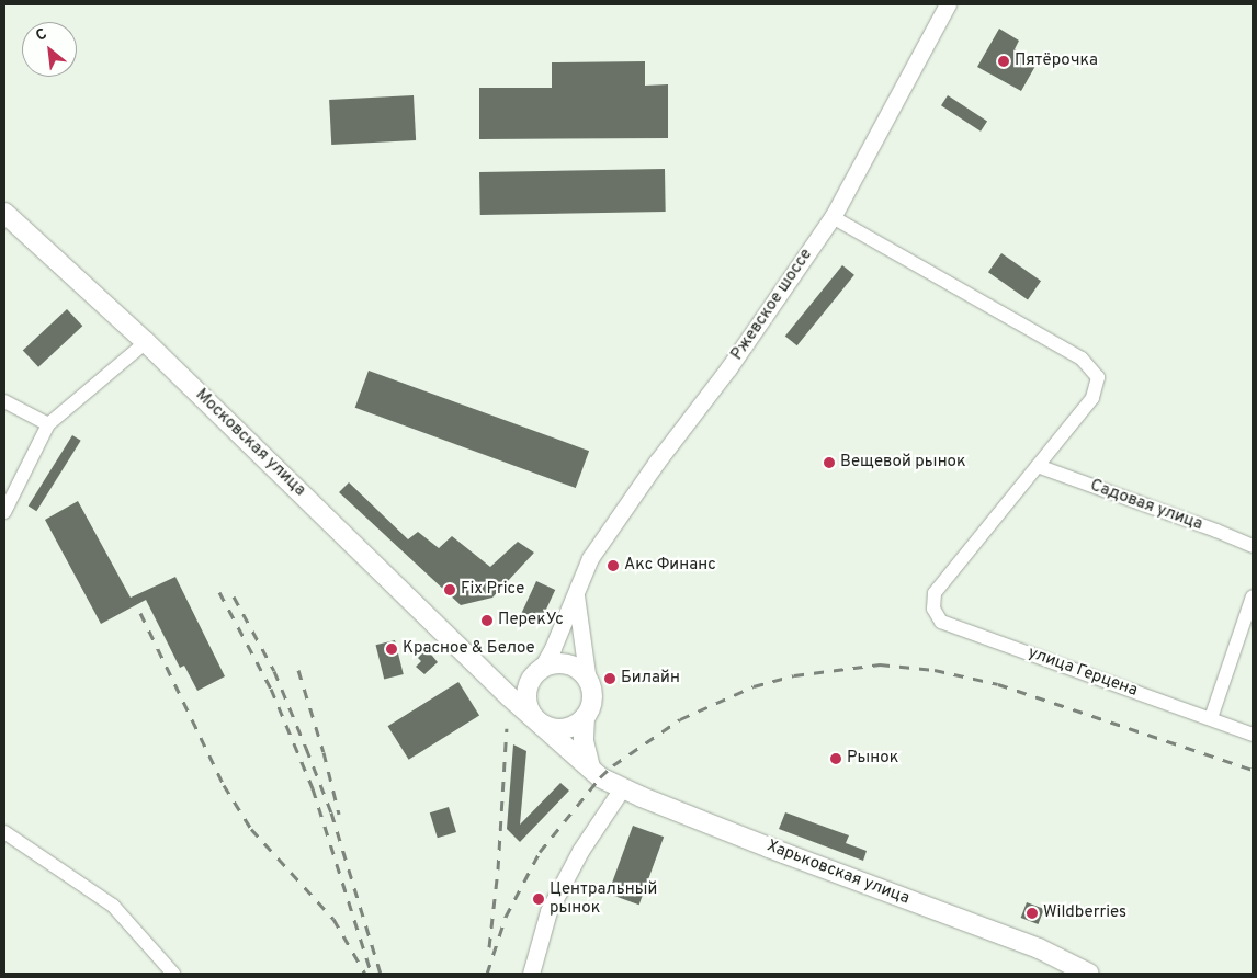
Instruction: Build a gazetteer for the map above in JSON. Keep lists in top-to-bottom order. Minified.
{"streets":{"main road":["Московская улица","Харьковская улица"],"street":["Ржевское шоссе","Садовая улица","улица Герцена"]},"crossings":[["Ржевское шоссе","Московская улица"],["Ржевское шоссе","Харьковская улица"],["Московская улица","Харьковская улица"],["Садовая улица","улица Герцена"]],"places":["Пятёрочка","Вещевой рынок","Акс Финанс","Fix Price","ПерекУс","Красное & Белое","Билайн","Рынок","Центральный рынок","Wildberries"],"north":"top left"}
